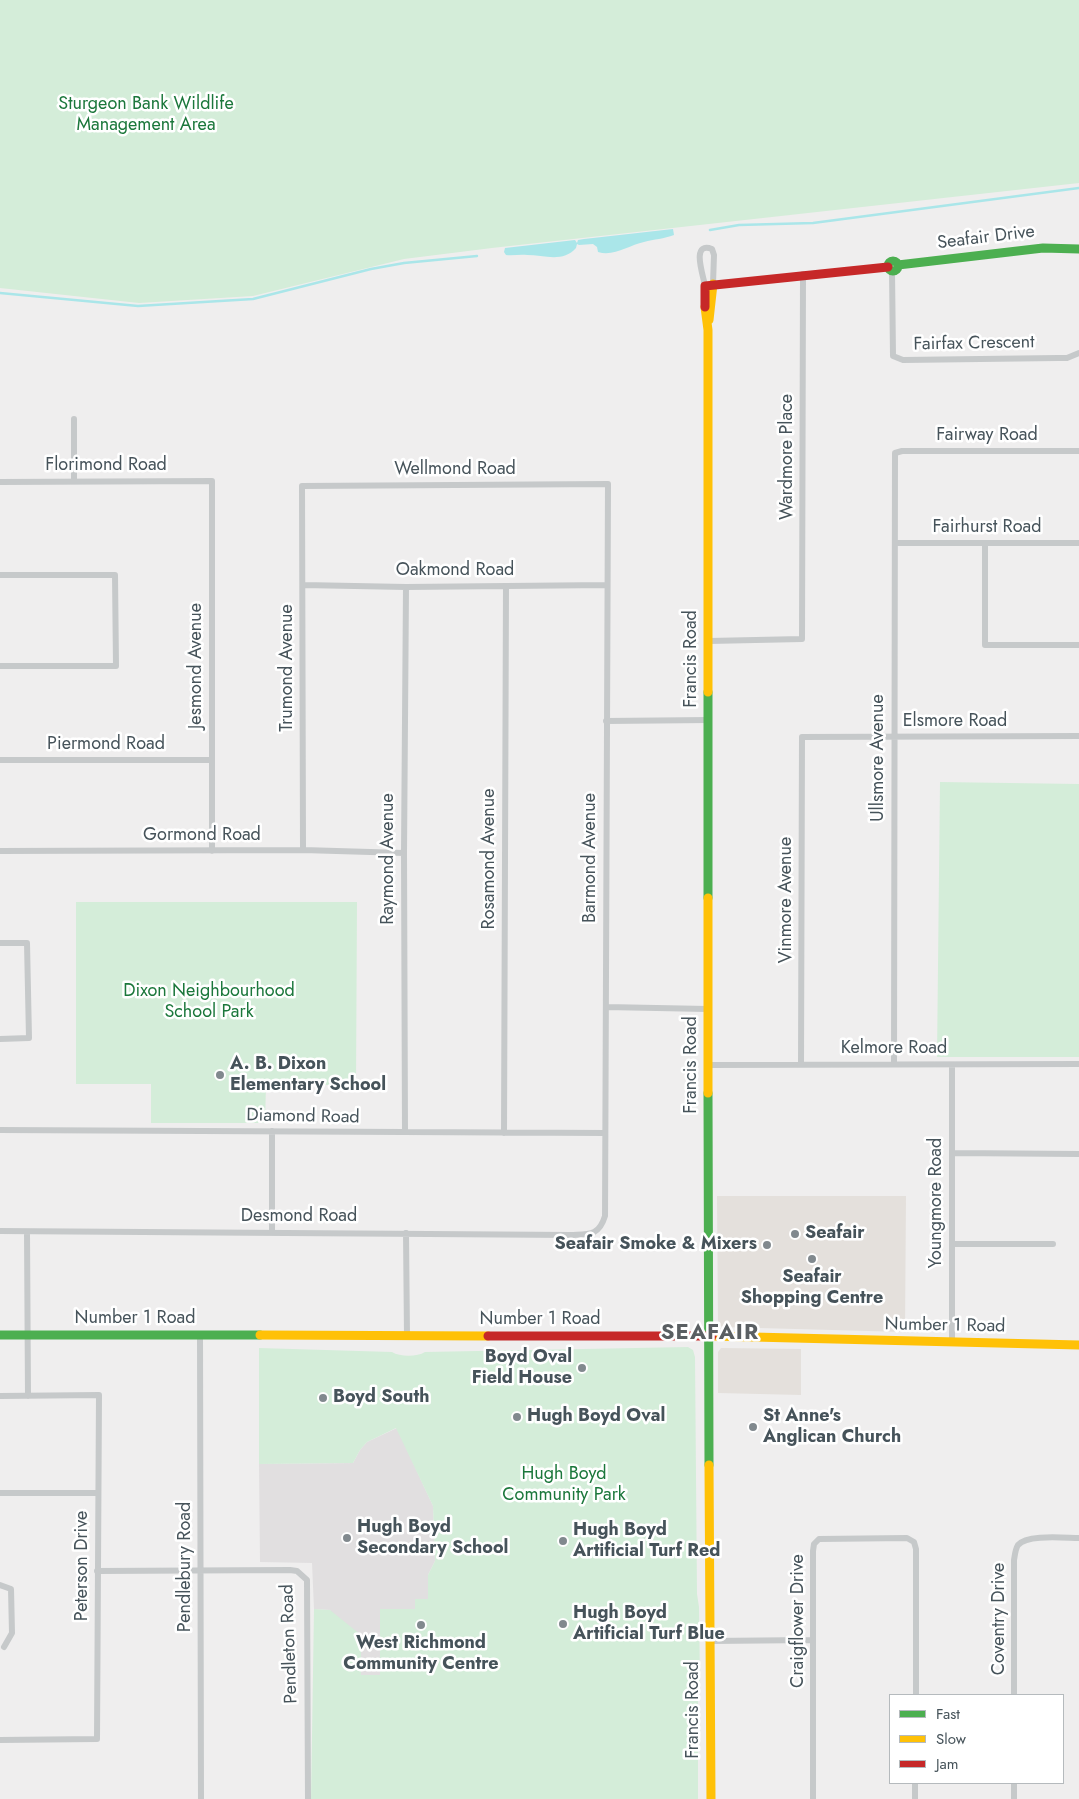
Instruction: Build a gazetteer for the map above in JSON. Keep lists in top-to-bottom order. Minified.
{"streets":{"street":["Seafair Drive","Fairfax Crescent","Fairway Road","Wardmore Place","Florimond Road","Wellmond Road","Fairhurst Road","Oakmond Road","Francis Road","Jesmond Avenue","Trumond Avenue","Elsmore Road","Piermond Road","Ullsmore Avenue","Gormond Road","Barmond Avenue","Raymond Avenue","Rosamond Avenue","Vinmore Avenue","Kelmore Road","Diamond Road","Youngmore Road","Desmond Road","Number 1 Road","Peterson Drive","Pendlebury Road","Coventry Drive","Craigflower Drive","Pendleton Road"]},"crossings":[["Seafair Drive","Fairfax Crescent"],["Seafair Drive","Wardmore Place"],["Seafair Drive","Francis Road"],["Fairway Road","Ullsmore Avenue"],["Wardmore Place","Francis Road"],["Florimond Road","Jesmond Avenue"],["Wellmond Road","Trumond Avenue"],["Wellmond Road","Barmond Avenue"],["Fairhurst Road","Ullsmore Avenue"],["Oakmond Road","Trumond Avenue"],["Oakmond Road","Barmond Avenue"],["Oakmond Road","Raymond Avenue"],["Oakmond Road","Rosamond Avenue"],["Francis Road","Kelmore Road"],["Francis Road","Number 1 Road"],["Jesmond Avenue","Piermond Road"],["Jesmond Avenue","Gormond Road"],["Trumond Avenue","Gormond Road"],["Elsmore Road","Ullsmore Avenue"],["Elsmore Road","Vinmore Avenue"],["Ullsmore Avenue","Kelmore Road"],["Gormond Road","Raymond Avenue"],["Barmond Avenue","Diamond Road"],["Barmond Avenue","Desmond Road"],["Raymond Avenue","Diamond Road"],["Rosamond Avenue","Diamond Road"],["Vinmore Avenue","Kelmore Road"],["Kelmore Road","Youngmore Road"],["Youngmore Road","Number 1 Road"],["Number 1 Road","Pendlebury Road"],["Peterson Drive","Pendleton Road"],["Pendlebury Road","Pendleton Road"]],"districts":["SEAFAIR"],"parks":["Sturgeon Bank Wildlife Management Area","Dixon Neighbourhood School Park","Hugh Boyd Community Park"],"places":["A. B. Dixon Elementary School","Seafair","Seafair Smoke & Mixers","Seafair Shopping Centre","Boyd Oval Field House","Boyd South","Hugh Boyd Oval","St Anne's Anglican Church","Hugh Boyd Secondary School","Hugh Boyd Artificial Turf Red","Hugh Boyd Artificial Turf Blue","West Richmond Community Centre"],"legend":["Fast","Slow","Jam"]}
